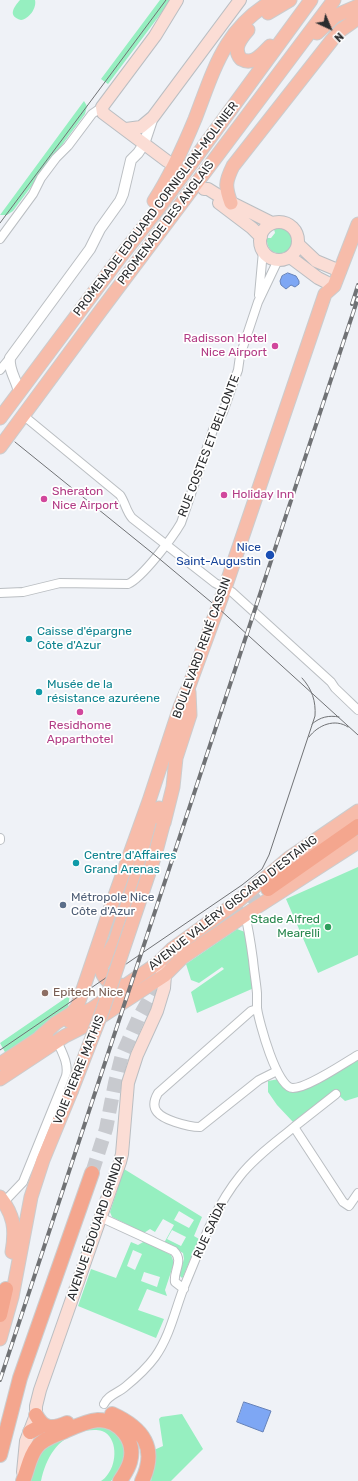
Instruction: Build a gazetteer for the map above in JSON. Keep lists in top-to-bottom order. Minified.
{"streets":{"main road":["PROMENADE EDOUARD CORNIGLION-MOLINIER","PROMENADE DES ANGLAIS","BOULEVARD RENÉ CASSIN","AVENUE VALÉRY GISCARD D'ESTAING","VOIE PIERRE MATHIS","AVENUE ÉDOUARD GRINDA"],"street":["RUE COSTES ET BELLONTE","RUE SAÏDA"]},"crossings":[["BOULEVARD RENÉ CASSIN","AVENUE VALÉRY GISCARD D'ESTAING"],["BOULEVARD RENÉ CASSIN","VOIE PIERRE MATHIS"],["AVENUE VALÉRY GISCARD D'ESTAING","AVENUE ÉDOUARD GRINDA"],["AVENUE ÉDOUARD GRINDA","RUE SAÏDA"]],"places":["Radisson Hotel Nice Airport","Holiday Inn","Sheraton Nice Airport","Nice Saint-Augustin","Caisse d'épargne Côte d'Azur","Musée de la résistance azuréene","Residhome Apparthotel","Centre d'Affaires Grand Arenas","Métropole Nice Côte d'Azur","Stade Alfred Mearelli","Epitech Nice"],"north":"bottom right"}
